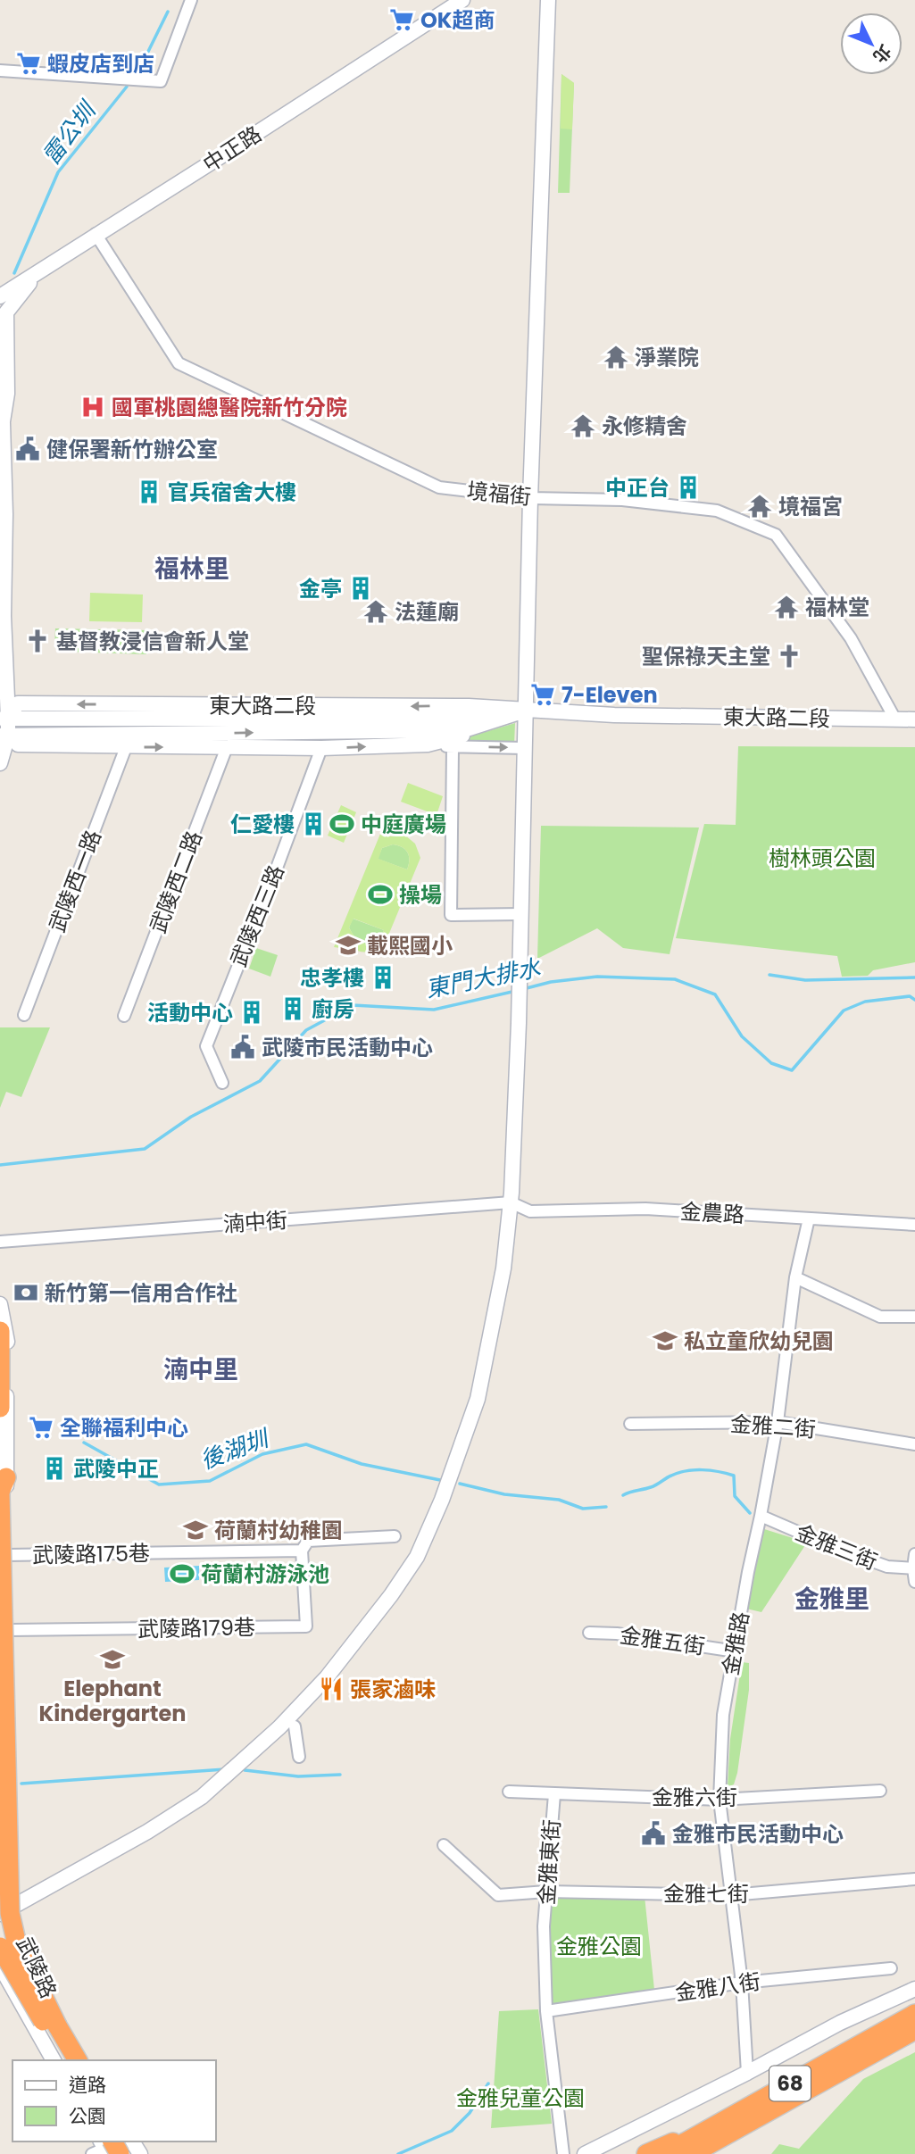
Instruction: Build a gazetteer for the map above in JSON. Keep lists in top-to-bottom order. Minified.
{"streets":{"highway":["68"],"street":["中正路","境福街","東大路二段","武陵西一路","武陵西二路","武陵西三路","金農路","湳中街","金雅二街","金雅三街","武陵路175巷","武陵路179巷","金雅五街","金雅路","金雅六街","金雅東街","金雅七街","武陵路","金雅八街"]},"crossings":[["中正路","境福街"],["境福街","東大路二段"],["東大路二段","武陵西一路"],["東大路二段","武陵西二路"],["東大路二段","武陵西三路"],["金農路","湳中街"],["金農路","金雅路"],["金雅二街","金雅路"],["金雅三街","金雅路"],["武陵路175巷","武陵路179巷"],["武陵路175巷","武陵路"],["武陵路179巷","武陵路"],["金雅五街","金雅路"],["金雅路","金雅六街"],["金雅路","金雅七街"],["金雅路","金雅八街"],["金雅六街","金雅東街"],["金雅東街","金雅七街"],["金雅東街","金雅八街"]],"districts":["福林里","湳中里","金雅里"],"water":["雷公圳","東門大排水","後湖圳"],"parks":["樹林頭公園","金雅公園","金雅兒童公園"],"places":{"supermarket":["OK超商","蝦皮店到店","7-Eleven","全聯福利中心"],"temple":["淨業院","永修精舍","境福宮","福林堂","法蓮廟"],"hospital":["國軍桃園總醫院新竹分院"],"public building":["健保署新竹辦公室","武陵市民活動中心","金雅市民活動中心"],"building":["中正台","官兵宿舍大樓","金亭","仁愛樓","忠孝樓","廚房","活動中心","武陵中正"],"church":["基督教浸信會新人堂","聖保祿天主堂"],"sports":["中庭廣場","操場","荷蘭村游泳池"],"school or university":["載熙國小","私立童欣幼兒園","荷蘭村幼稚園","Elephant Kindergarten"],"bank":["新竹第一信用合作社"],"restaurant":["張家滷味"]},"legend":["道路","公園"],"north":"bottom right"}
